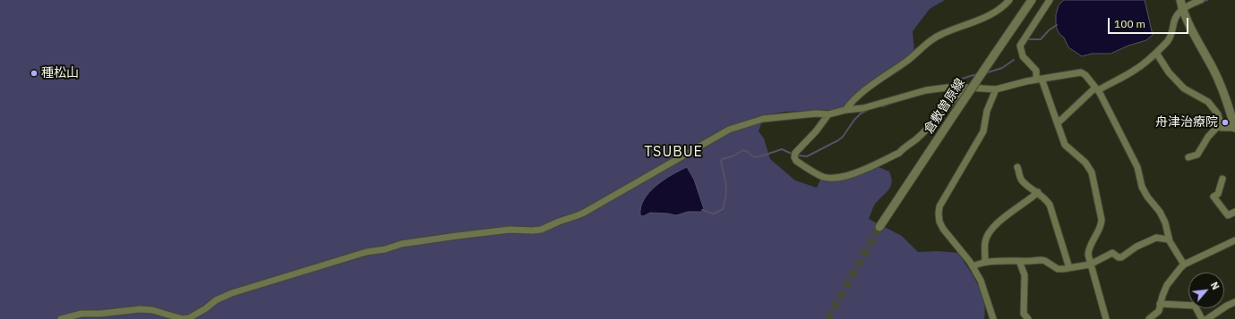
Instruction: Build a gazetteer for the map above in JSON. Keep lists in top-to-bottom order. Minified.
{"streets":{"street":["倉敷曽原線"]},"districts":["TSUBUE"],"places":["種松山","舟津治療院"],"scale_bar":"100 m","north":"top right"}
